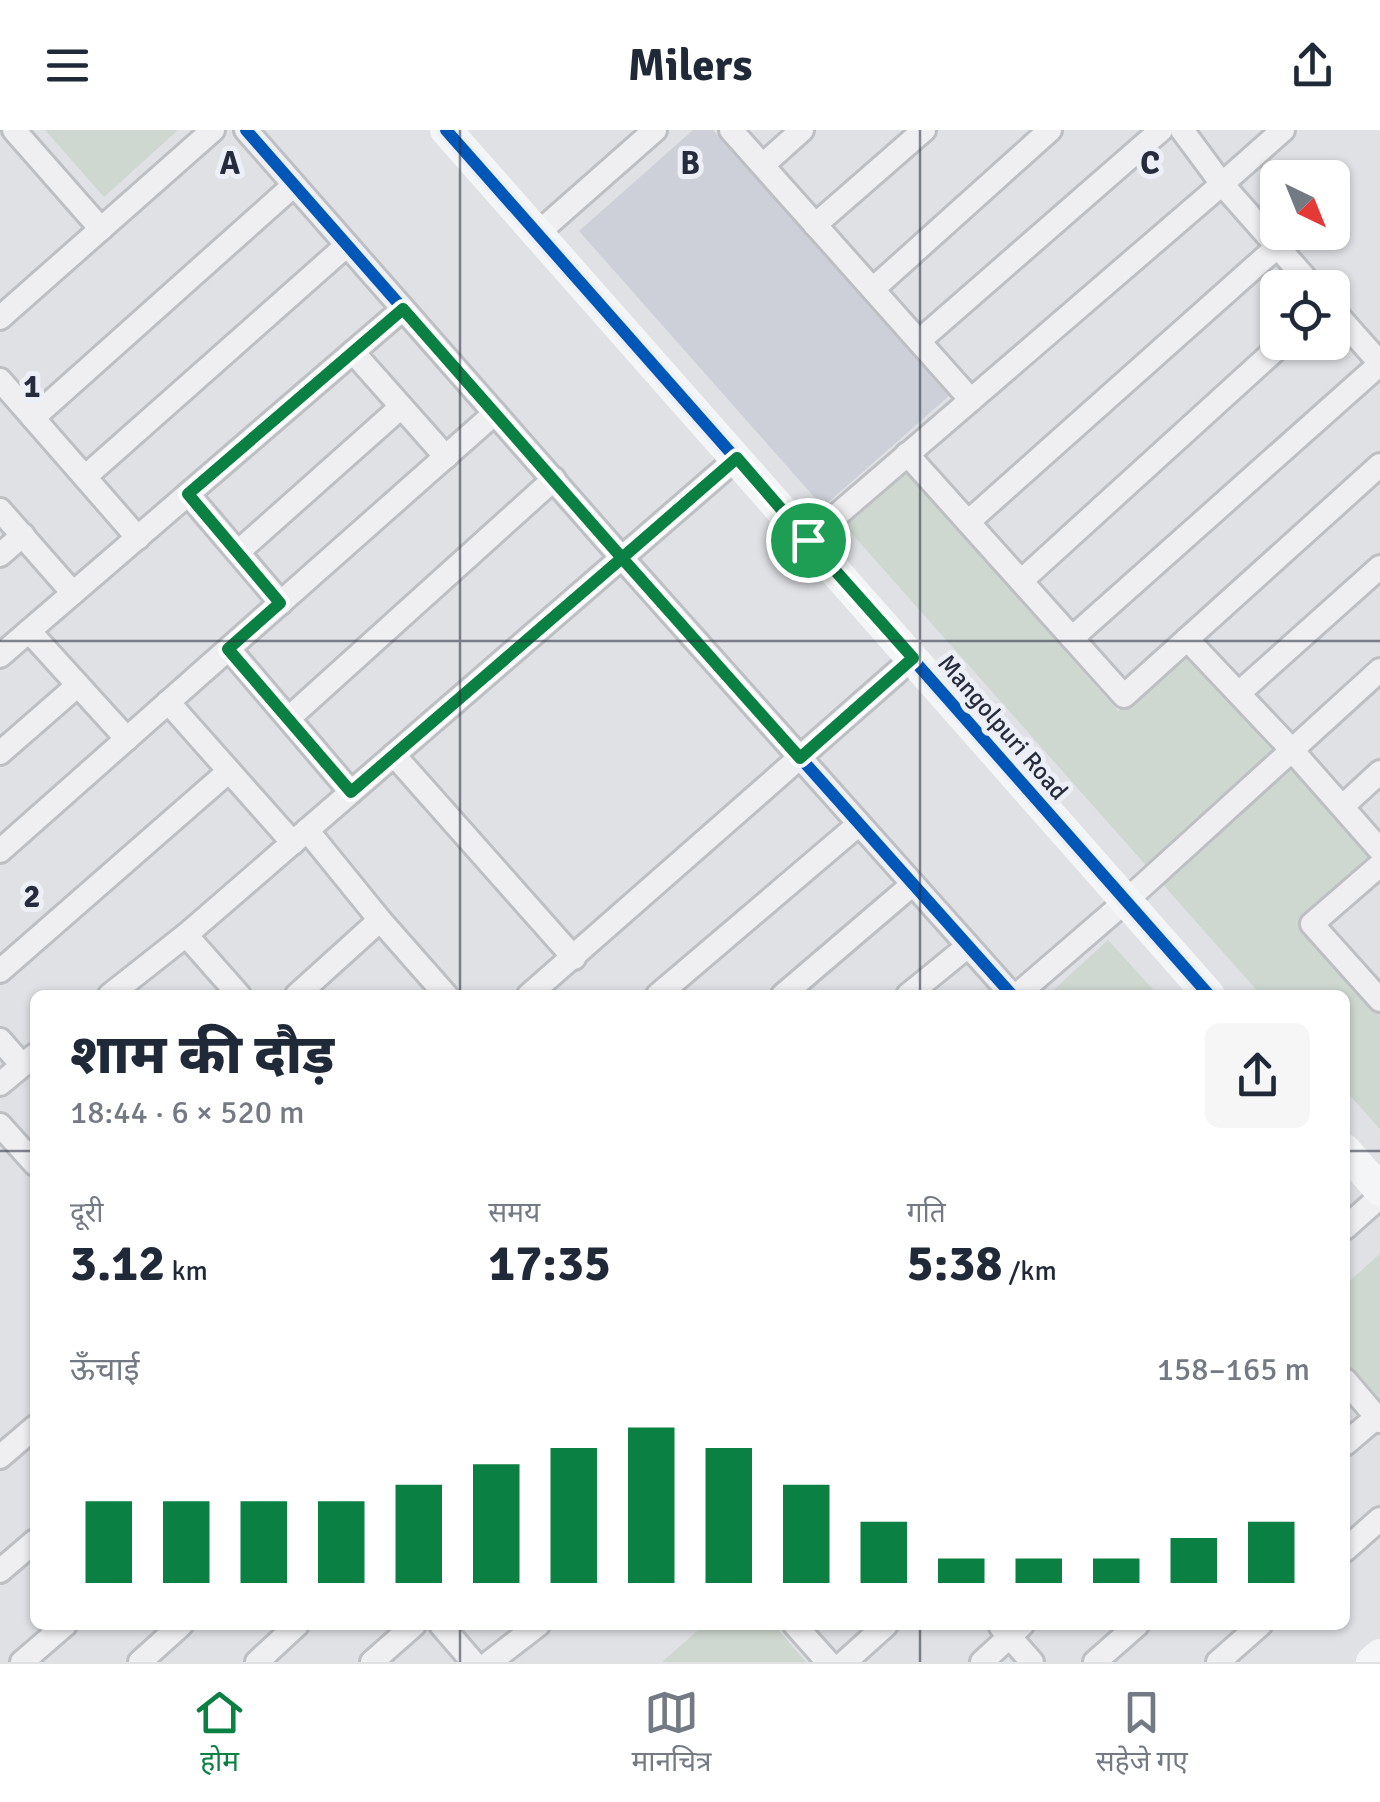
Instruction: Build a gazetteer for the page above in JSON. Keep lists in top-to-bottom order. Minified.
{"streets":{"street":["Mangolpuri Road"]},"north":"bottom right","page":{"header":"Milers","heading":["शाम की दौड़","18:44 · 6 × 520 m"],"stats":[["दूरी","3.12 km"],["समय","17:35"],["गति","5:38 /km"]],"chart":["ऊँचाई","158–165 m"],"tabs":["होम","मानचित्र","सहेजे गए"]},"grid":{"columns":["A","B","C"],"rows":["1","2"]}}
